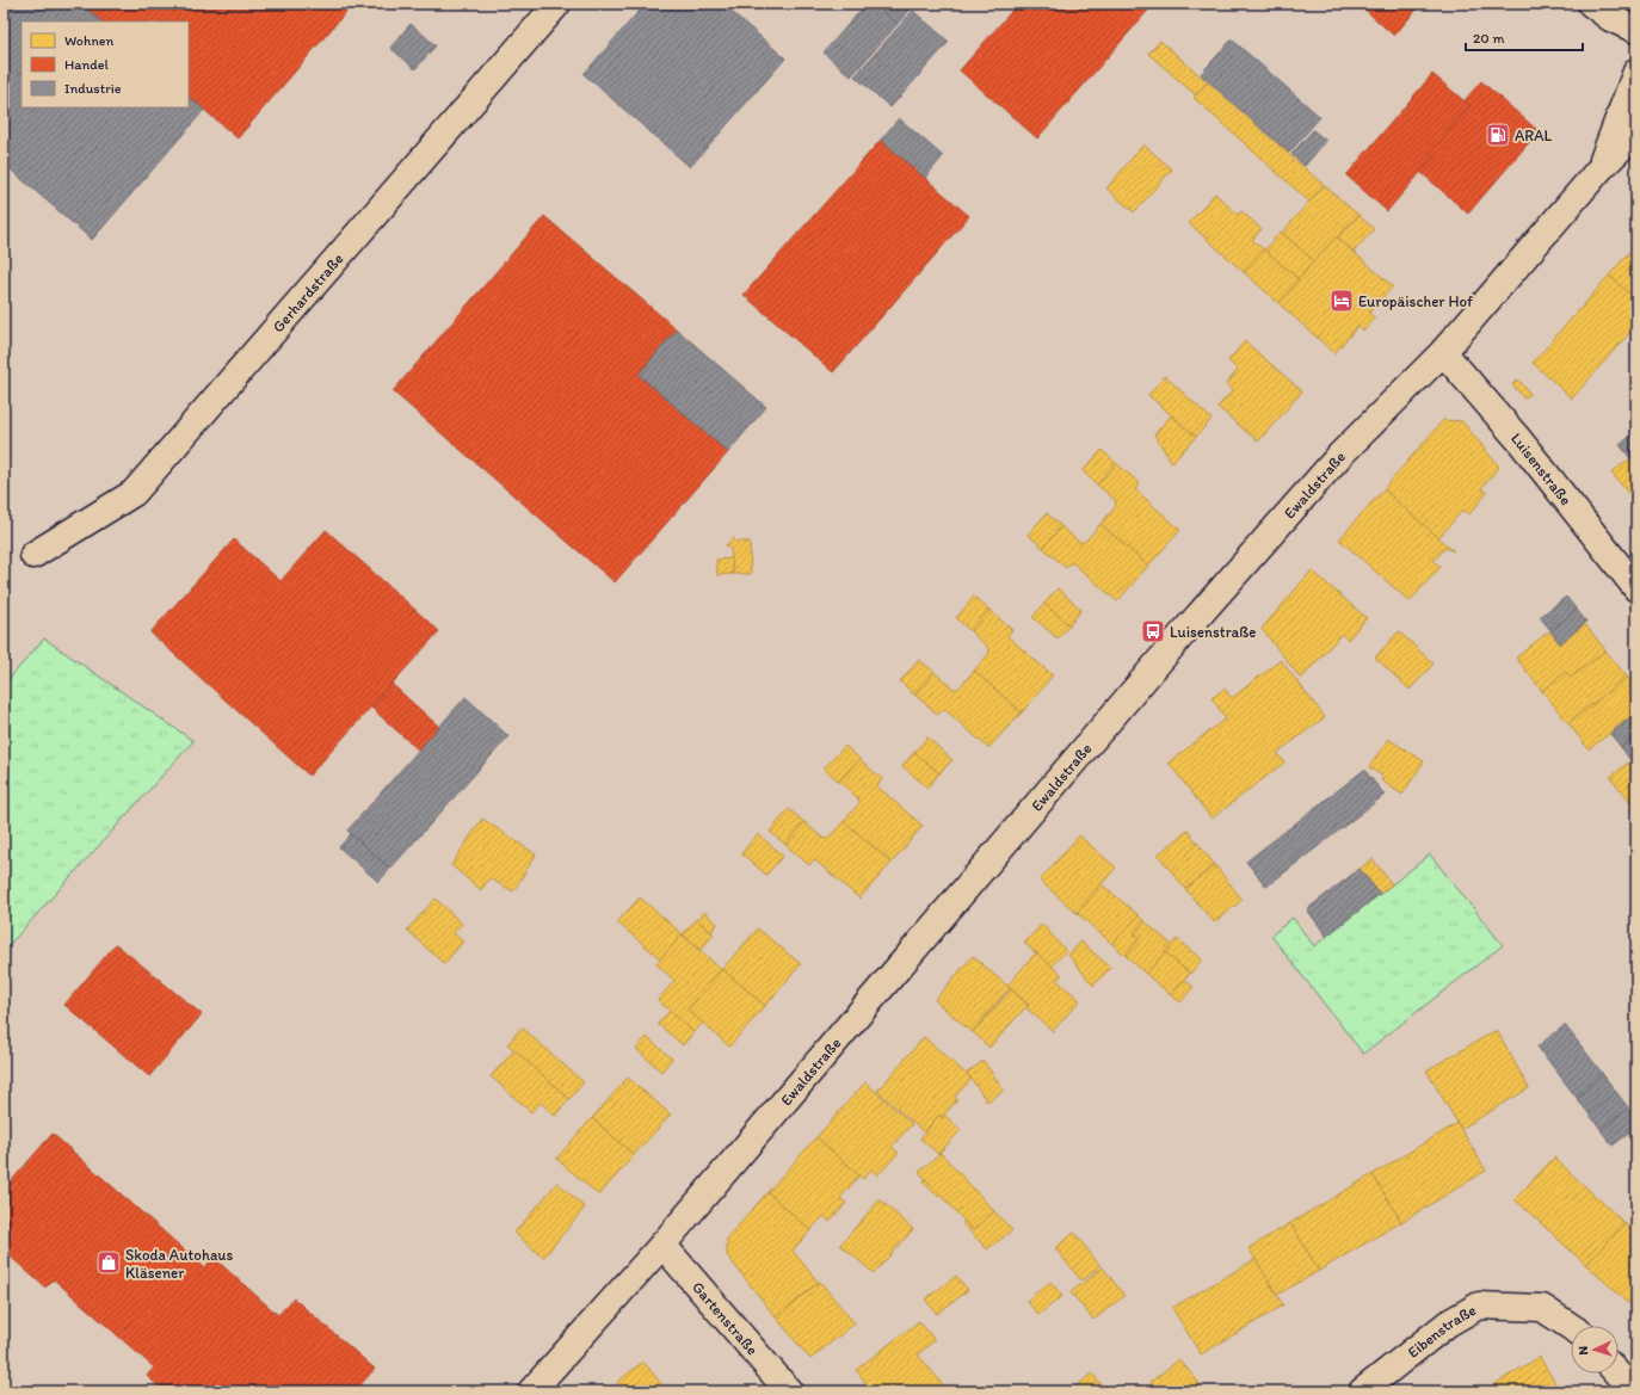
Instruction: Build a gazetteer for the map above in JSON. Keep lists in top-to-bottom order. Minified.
{"streets":{"main road":["Gerhardstraße","Luisenstraße","Ewaldstraße","Gartenstraße","Eibenstraße"]},"crossings":[["Luisenstraße","Ewaldstraße"],["Ewaldstraße","Gartenstraße"]],"places":{"fuel station":["ARAL"],"hotel":["Europäischer Hof"],"bus stop":["Luisenstraße"],"shop":["Skoda Autohaus Kläsener"]},"legend":["Wohnen","Handel","Industrie"],"scale_bar":"20 m","north":"left"}
